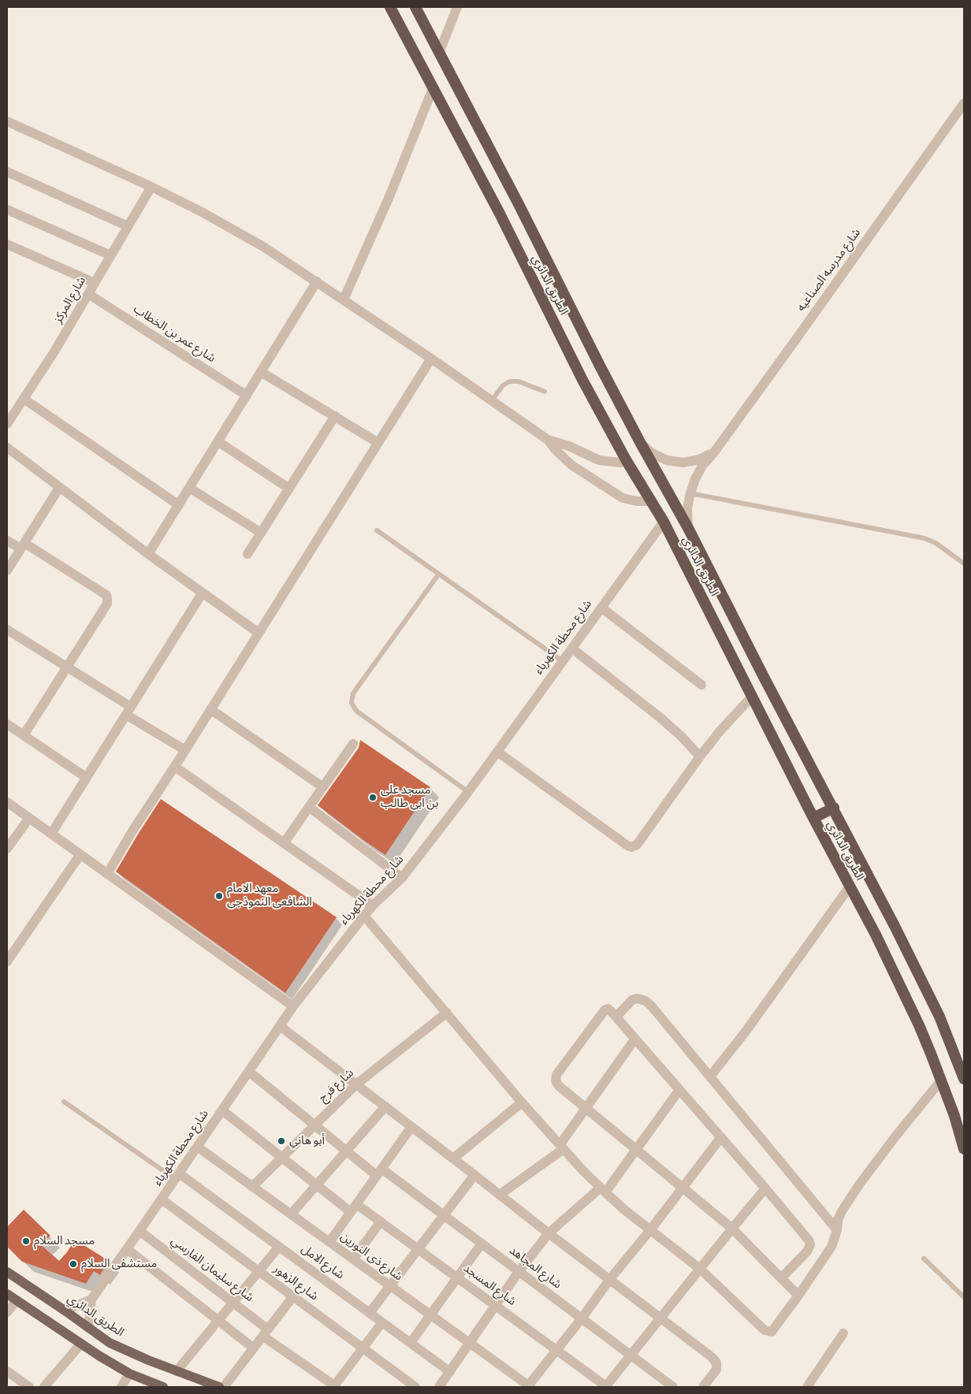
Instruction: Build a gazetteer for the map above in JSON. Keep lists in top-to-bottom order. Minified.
{"streets":{"highway":["الطريق الدائري"],"street":["شارع مدرسه الصناعيه","شارع المركز","شارع عمر بن الخطاب","شارع محطة الكهرباء","شارع فرج","شارع ذى النورين","شارع الامل","شارع المجاهد","شارع سليمان الفارسي","شارع الزهور","شارع المسجد"]},"crossings":[["شارع مدرسه الصناعيه","الطريق الدائري"],["الطريق الدائري","شارع محطة الكهرباء"],["شارع المركز","شارع عمر بن الخطاب"],["شارع محطة الكهرباء","شارع ذى النورين"],["شارع محطة الكهرباء","شارع الامل"],["شارع محطة الكهرباء","شارع المجاهد"],["شارع محطة الكهرباء","شارع سليمان الفارسي"],["شارع محطة الكهرباء","شارع الزهور"],["شارع محطة الكهرباء","شارع المسجد"],["شارع فرج","شارع ذى النورين"],["شارع فرج","شارع المجاهد"],["شارع فرج","شارع المسجد"]],"places":["مسجد على بن ابى طالب","معهد الامام الشافعى النموذجى","أبو هاني","مسجد السلام","مستشفى السلام"]}
